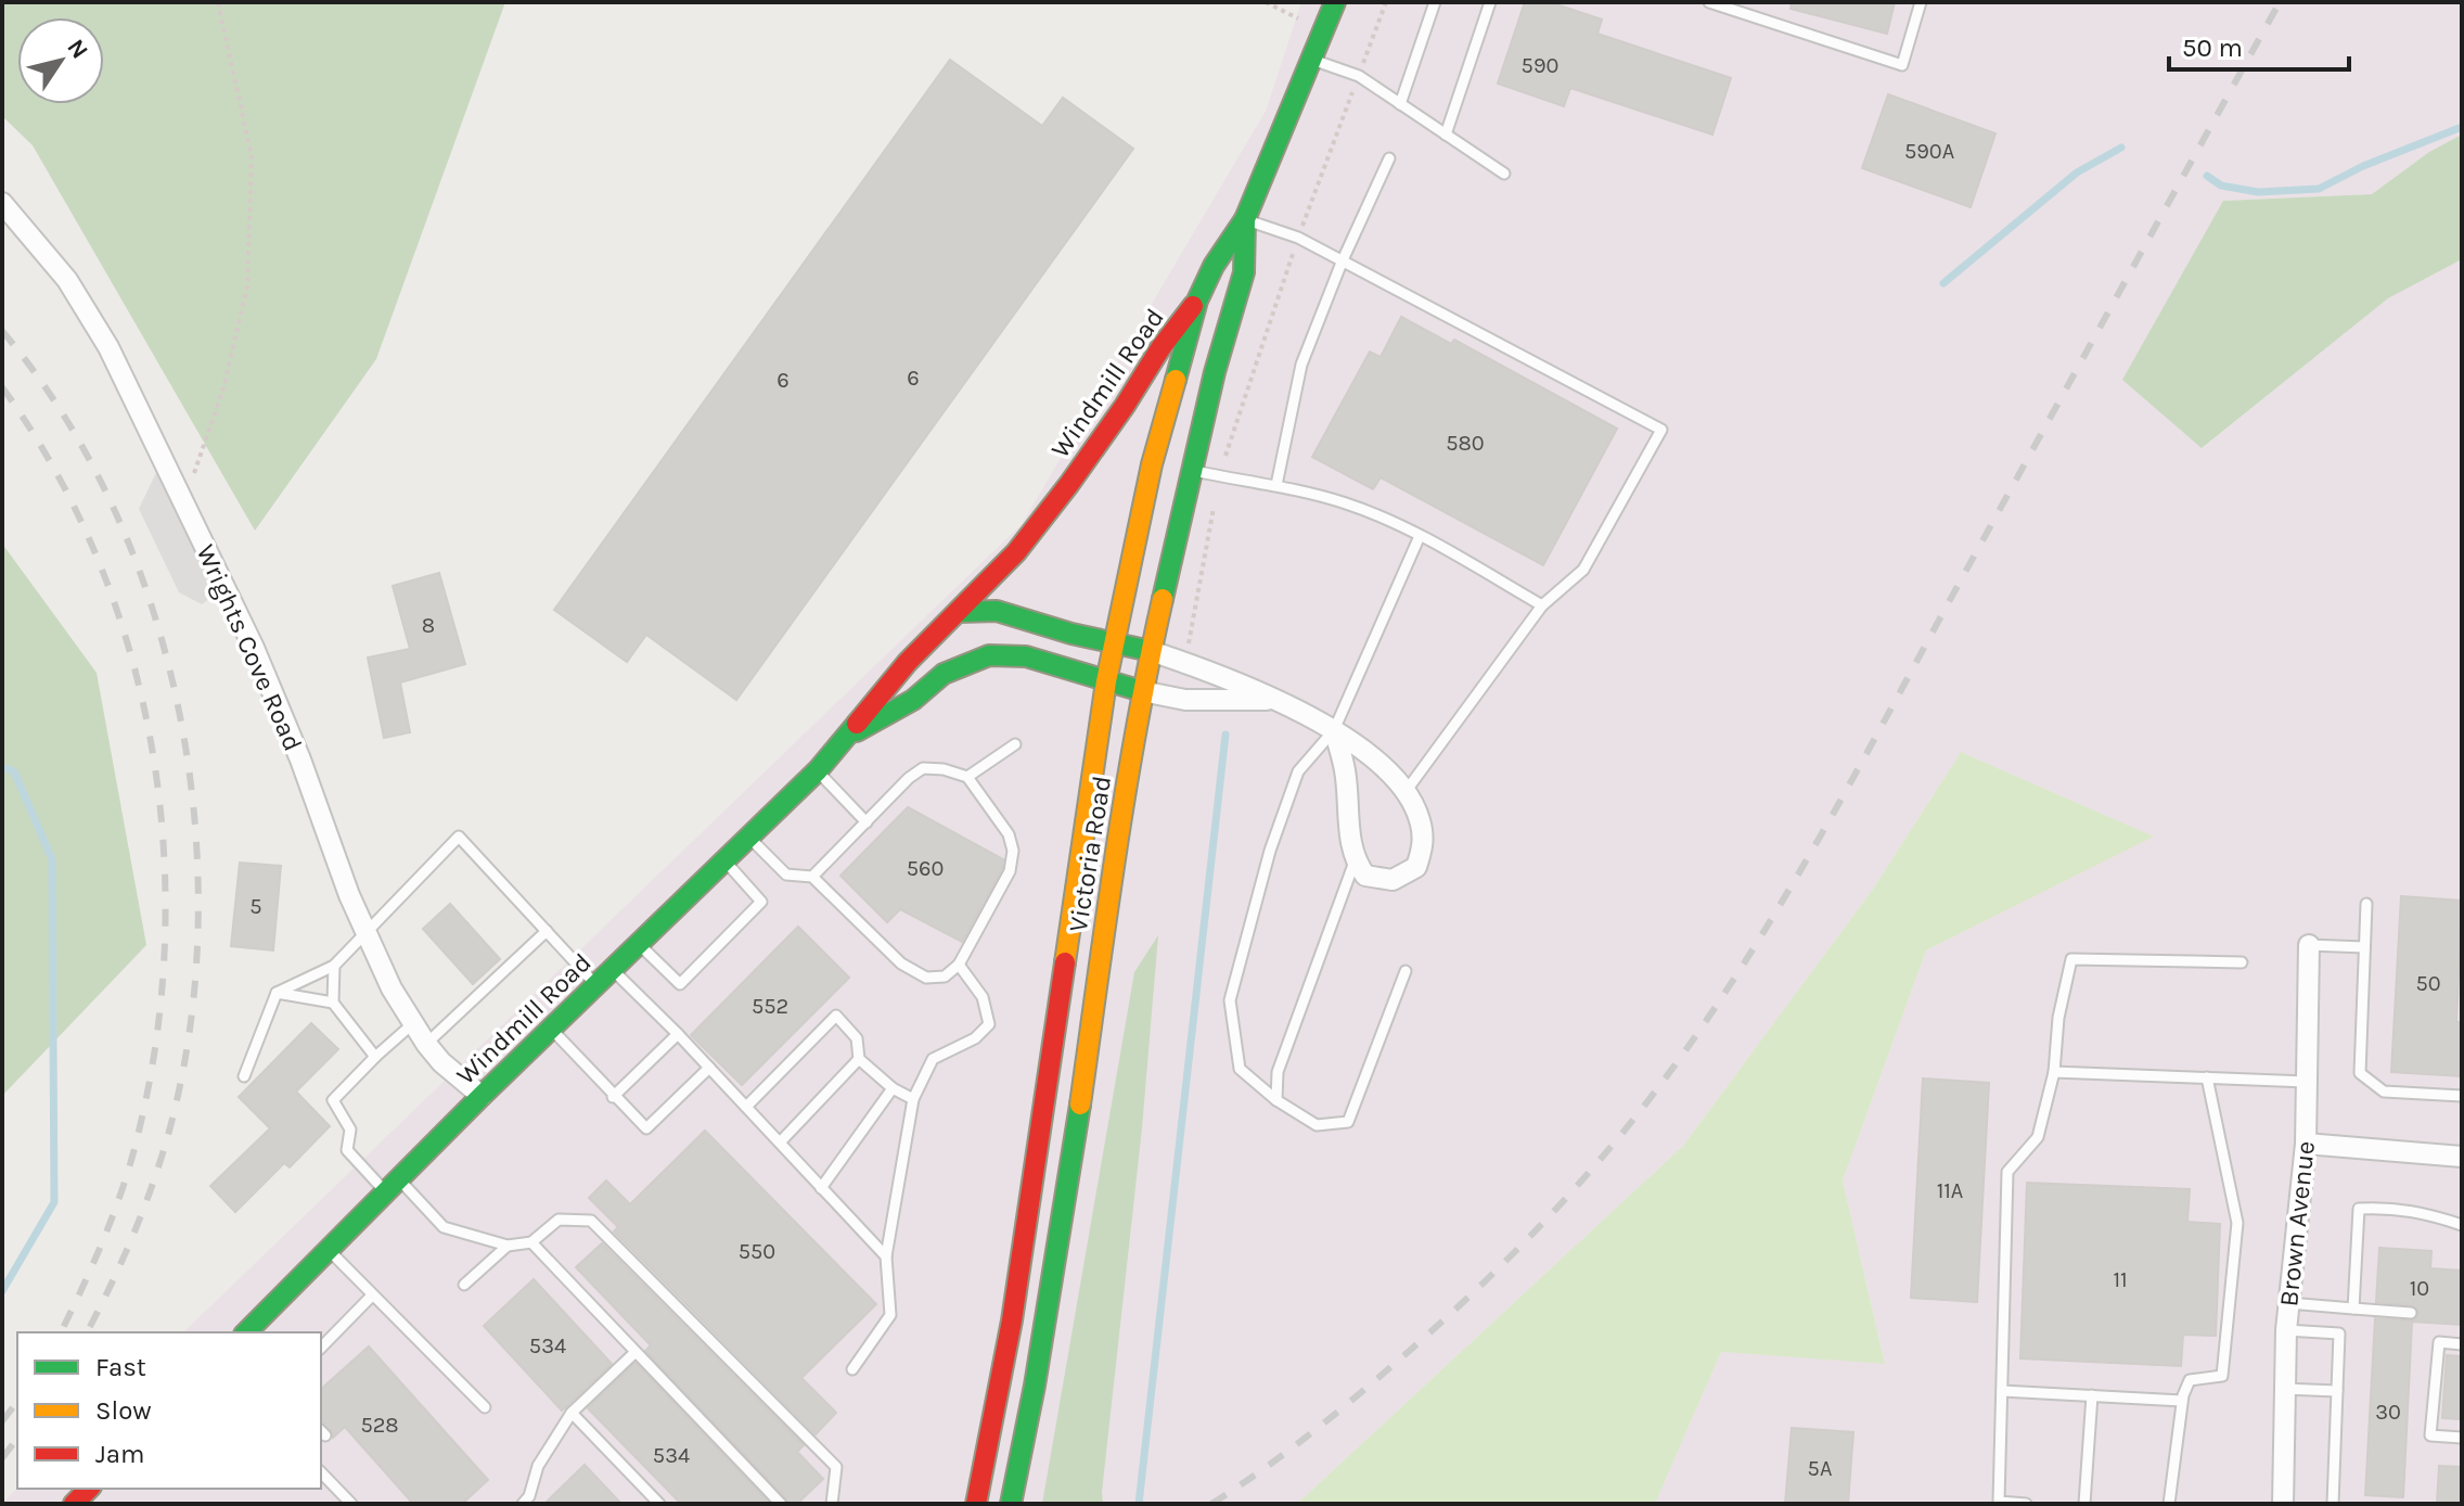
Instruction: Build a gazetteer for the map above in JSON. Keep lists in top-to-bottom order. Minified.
{"streets":{"main road":["Windmill Road","Victoria Road"],"street":["Wrights Cove Road","Brown Avenue"]},"crossings":[["Windmill Road","Wrights Cove Road"],["Windmill Road","Victoria Road"]],"house_numbers":["590","590A","6","6","580","8","560","5","50","552","11A","550","11","10","534","30","528","534","5A"],"legend":["Fast","Slow","Jam"],"scale_bar":"50 m","north":"top right"}
